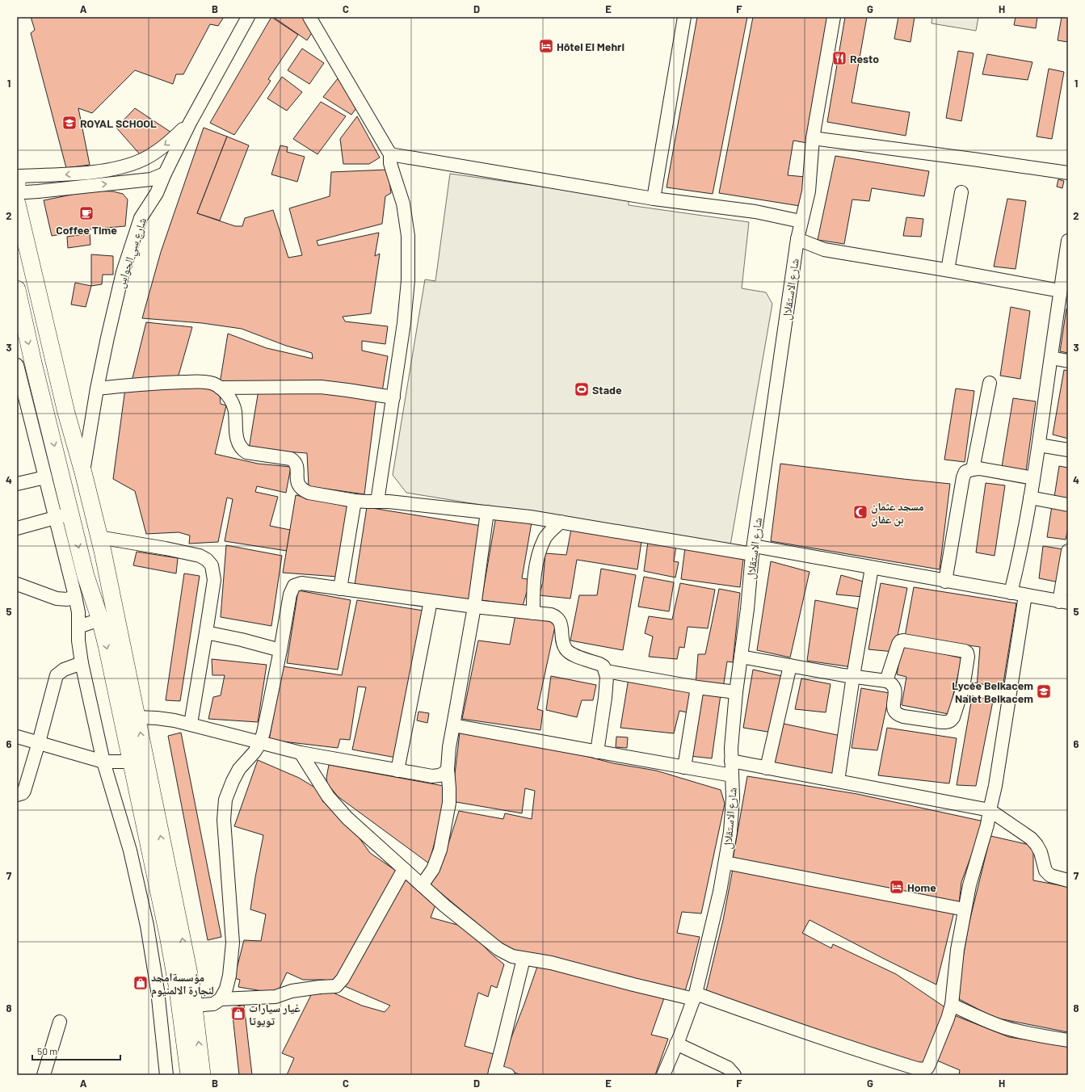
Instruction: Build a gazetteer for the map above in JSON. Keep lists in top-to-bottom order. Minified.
{"streets":{"street":["شارع سي الحواس","شارع الاستقلال"]},"places":{"hotel":["Hôtel El Mehri","Home"],"restaurant":["Resto"],"school or university":["ROYAL SCHOOL","Lycée Belkacem Naiet Belkacem"],"cafe":["Coffee Time"],"sports":["Stade"],"mosque":["مسجد عثمان بن عفان"],"shop":["مؤسسةامجد لنجارة الالمنيوم","غيار سيارات تويوتا"]},"scale_bar":"50 m","grid":{"columns":["A","B","C","D","E","F","G","H"],"rows":["1","2","3","4","5","6","7","8"]}}
